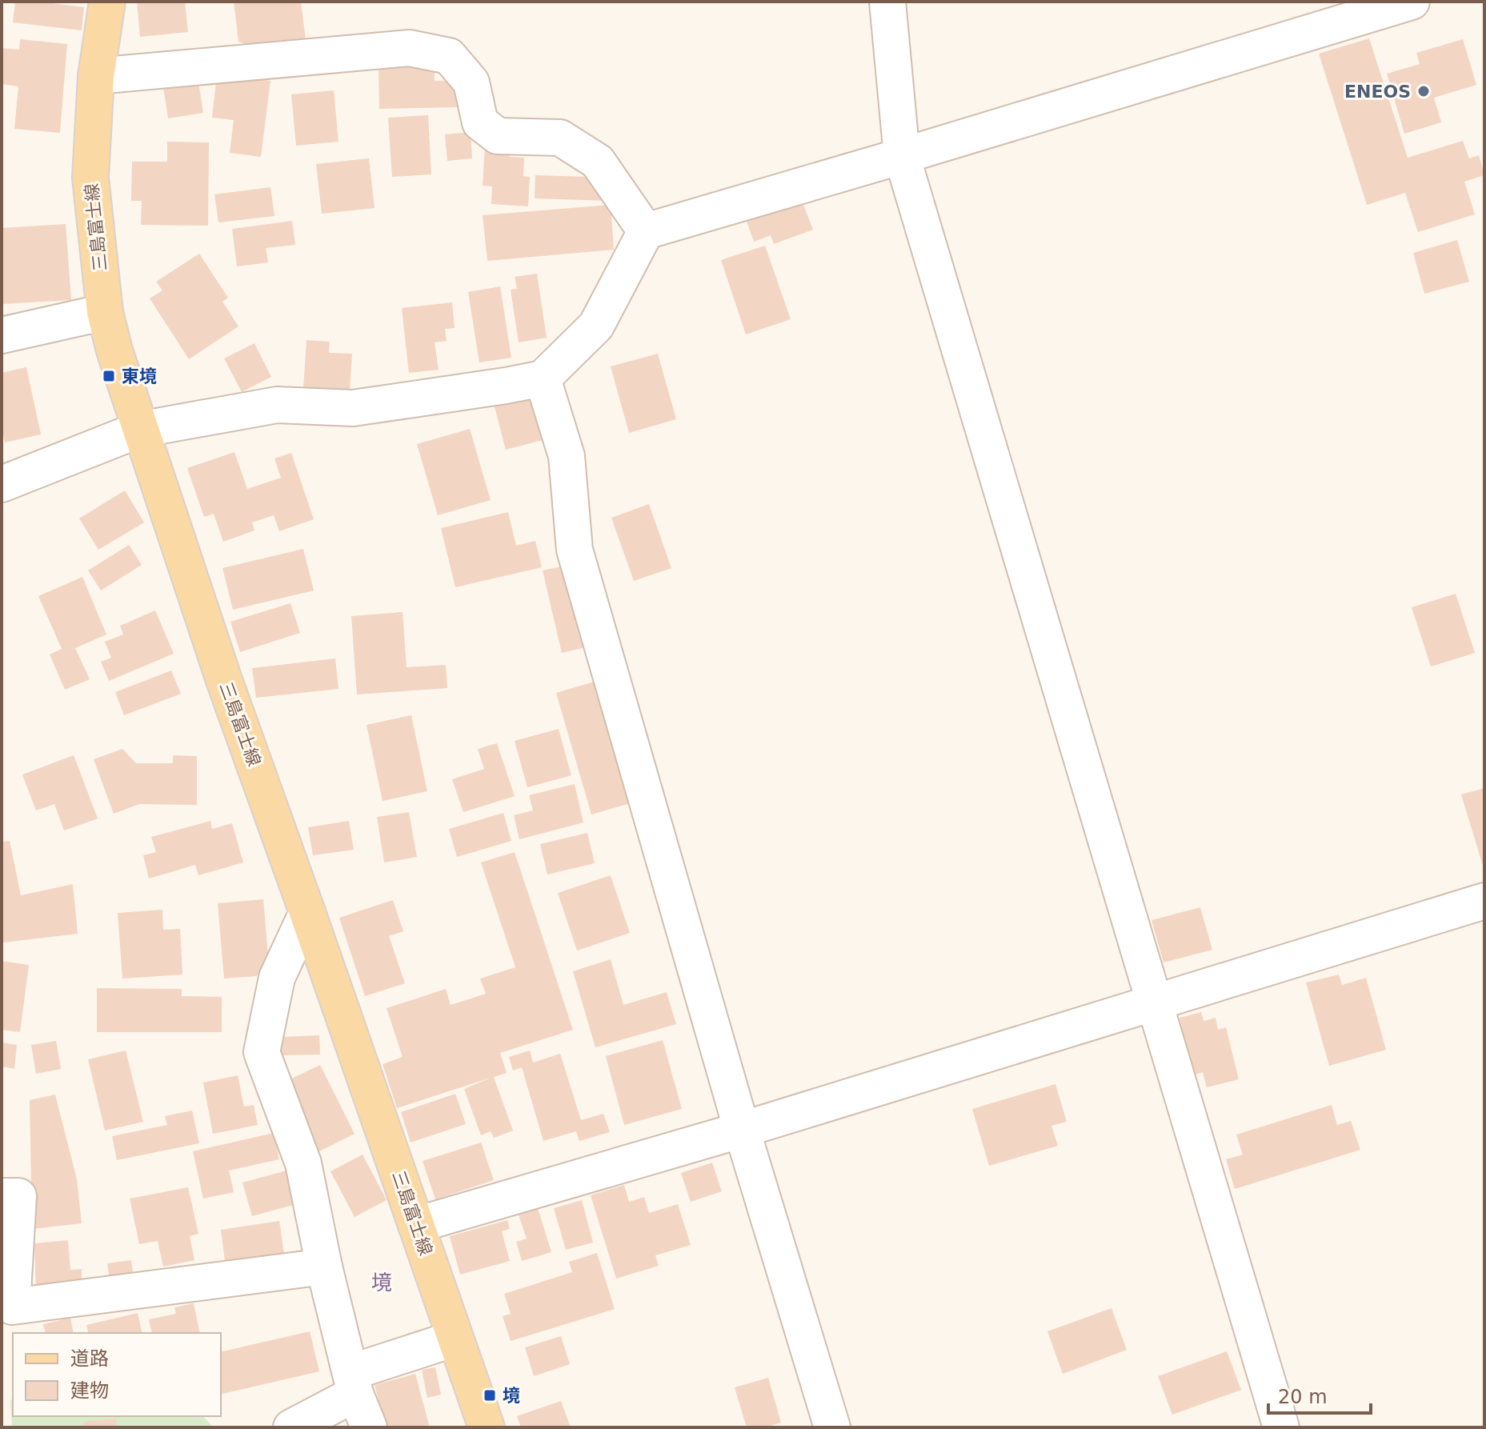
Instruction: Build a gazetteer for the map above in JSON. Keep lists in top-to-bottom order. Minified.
{"streets":{"main road":["三島富士線"]},"districts":["境"],"places":{"other":["ENEOS"],"transit":["東境","境"]},"legend":["道路","建物"],"scale_bar":"20 m"}
